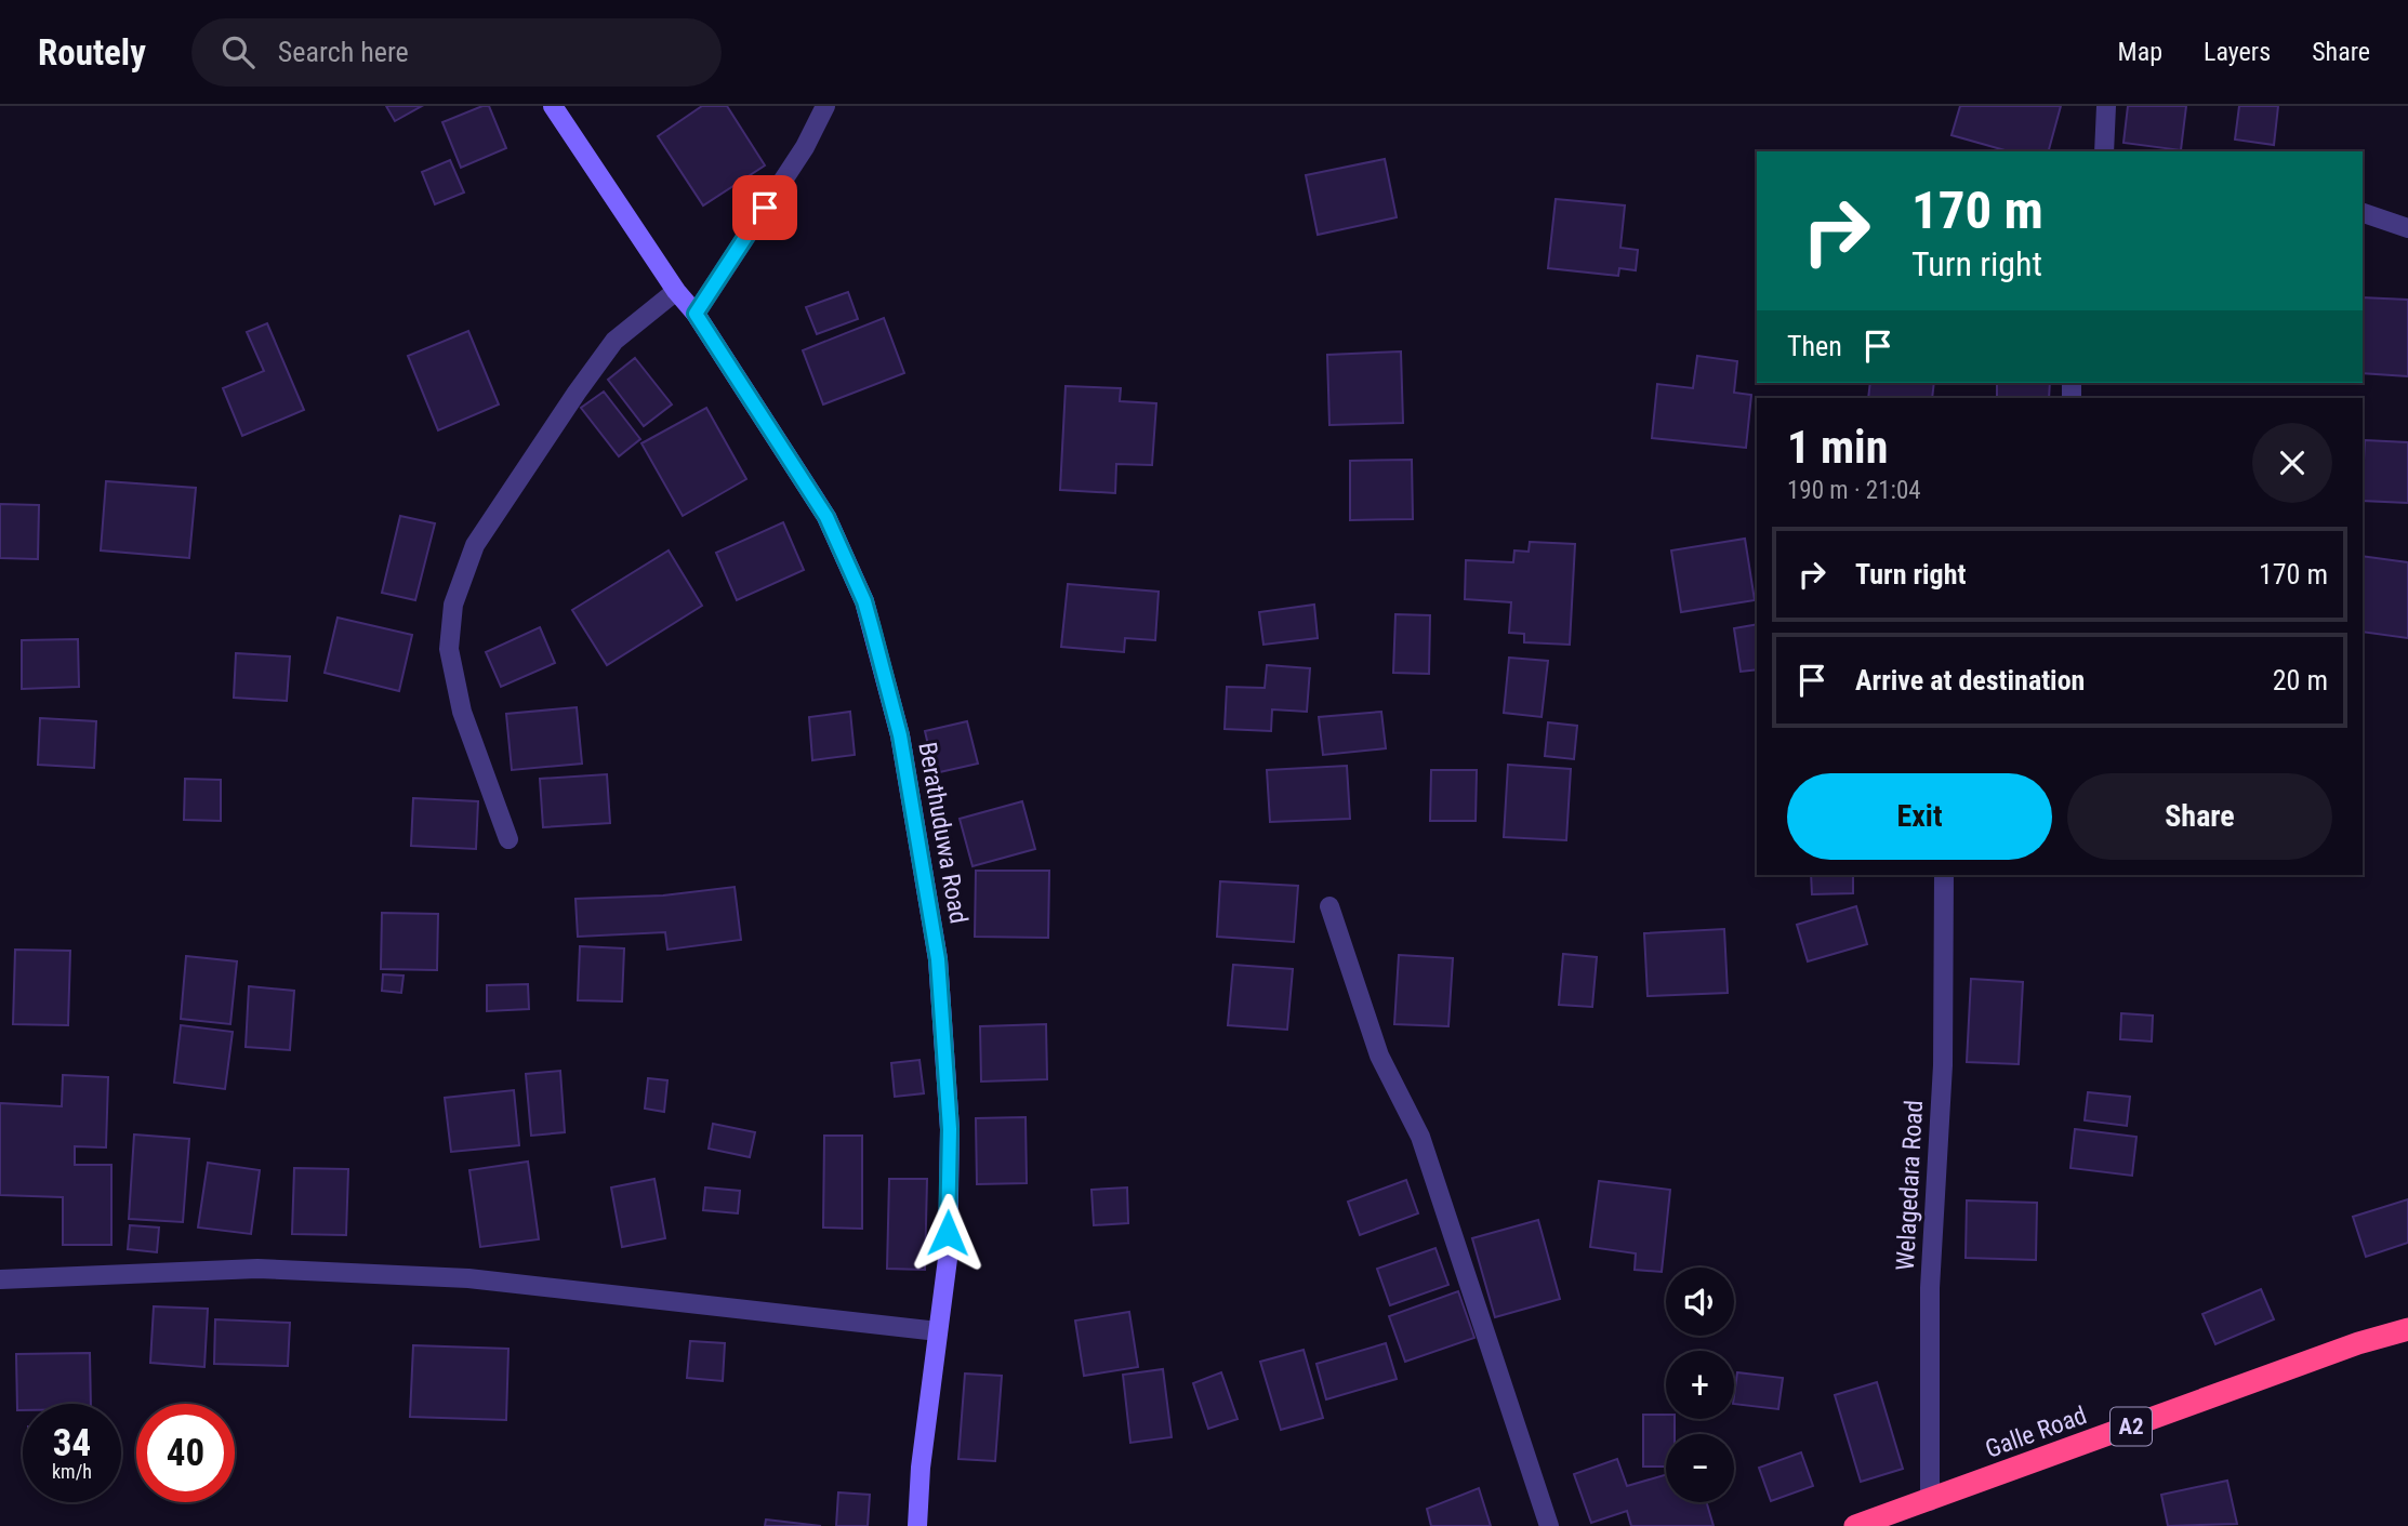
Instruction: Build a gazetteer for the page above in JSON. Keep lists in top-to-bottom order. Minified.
{"streets":{"highway":["A2","Galle Road"],"street":["Berathuduwa Road","Welagedara Road"]},"crossings":[["Welagedara Road","Galle Road"]],"page":{"header":"Routely","search":"Search here","nav":["Map","Layers","Share"],"turn":["170 m","Turn right"],"then":"Then","heading":["1 min","190 m · 21:04"],"list":[{"name":"Turn right","value":"170 m"},{"name":"Arrive at destination","value":"20 m"}],"buttons":["Exit","Share"],"map_buttons":["+","−"],"speed":"34 km/h","limit":"40"}}
